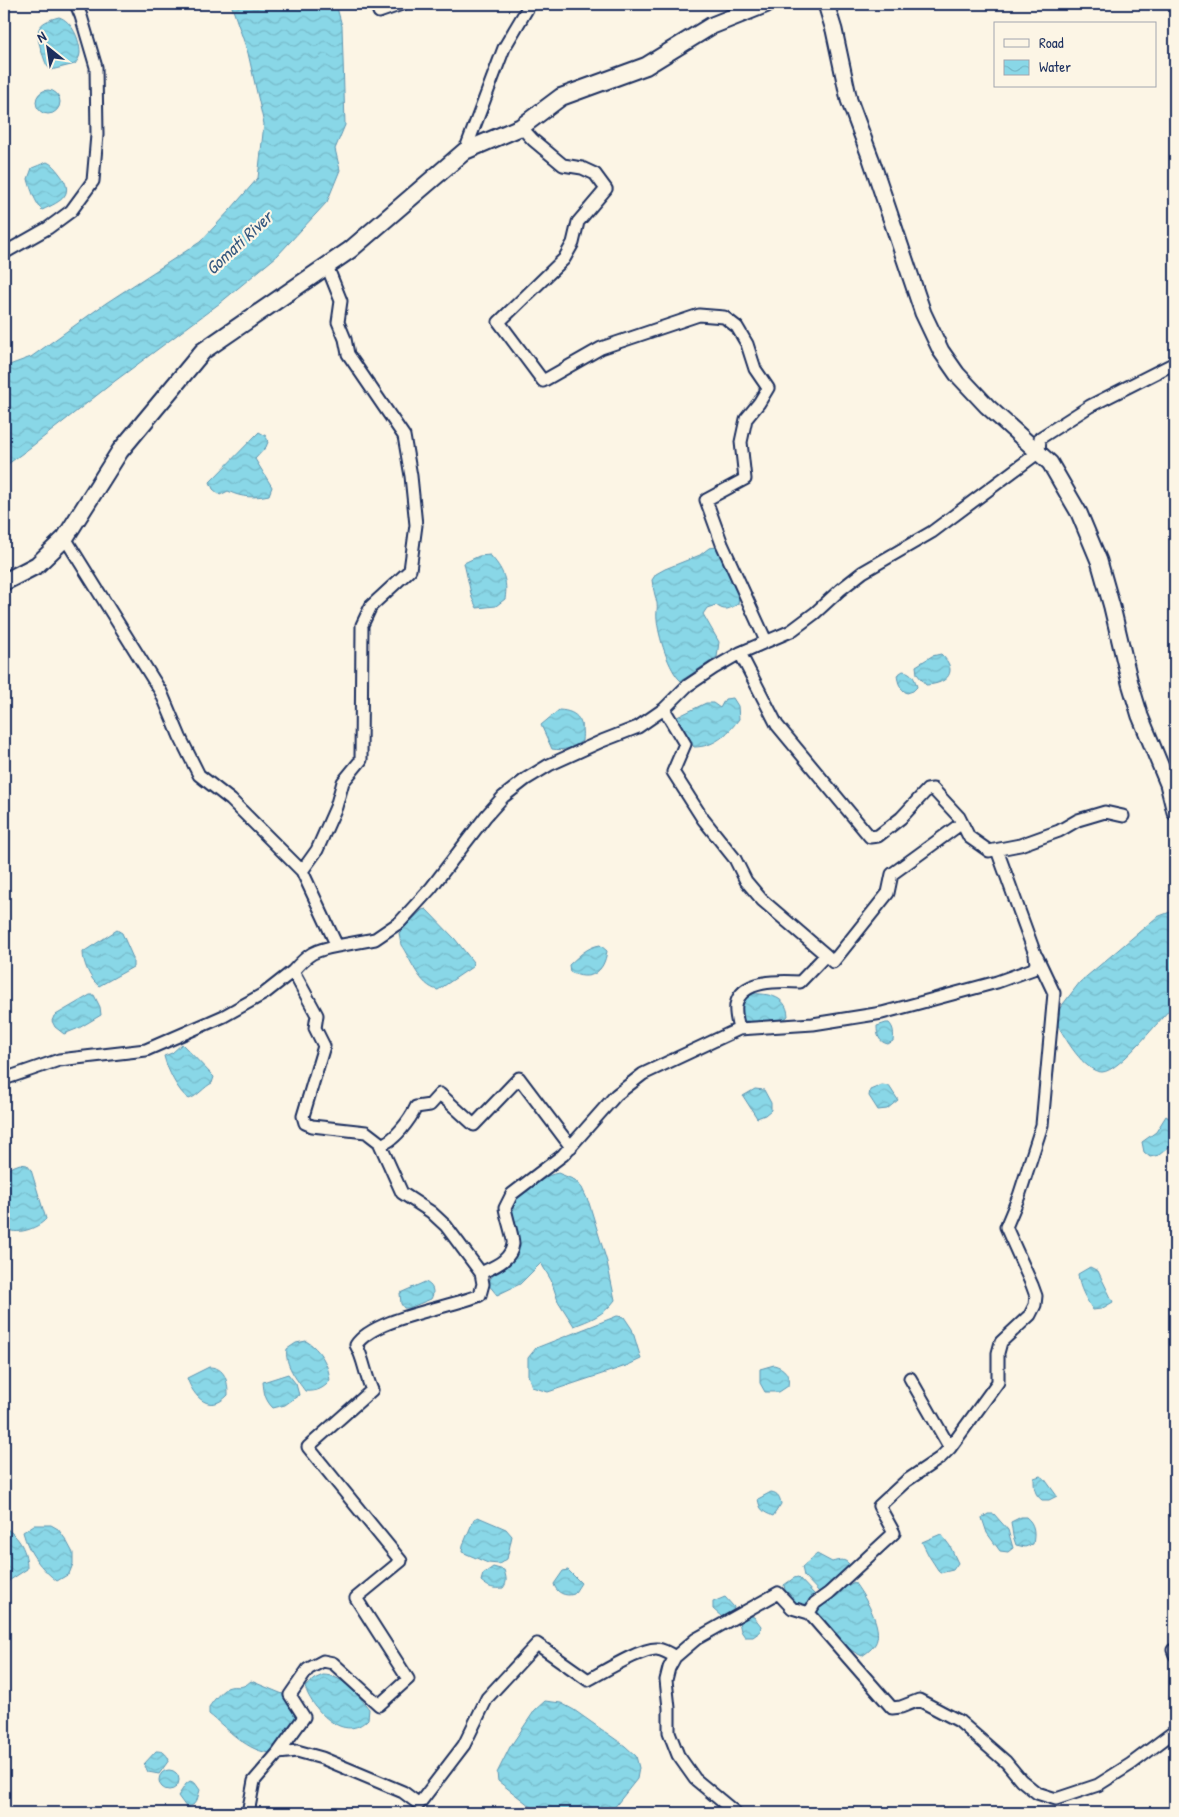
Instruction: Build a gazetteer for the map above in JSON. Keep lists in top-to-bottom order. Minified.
{"water":["Gomati River"],"legend":["Road","Water"],"north":"top left"}
